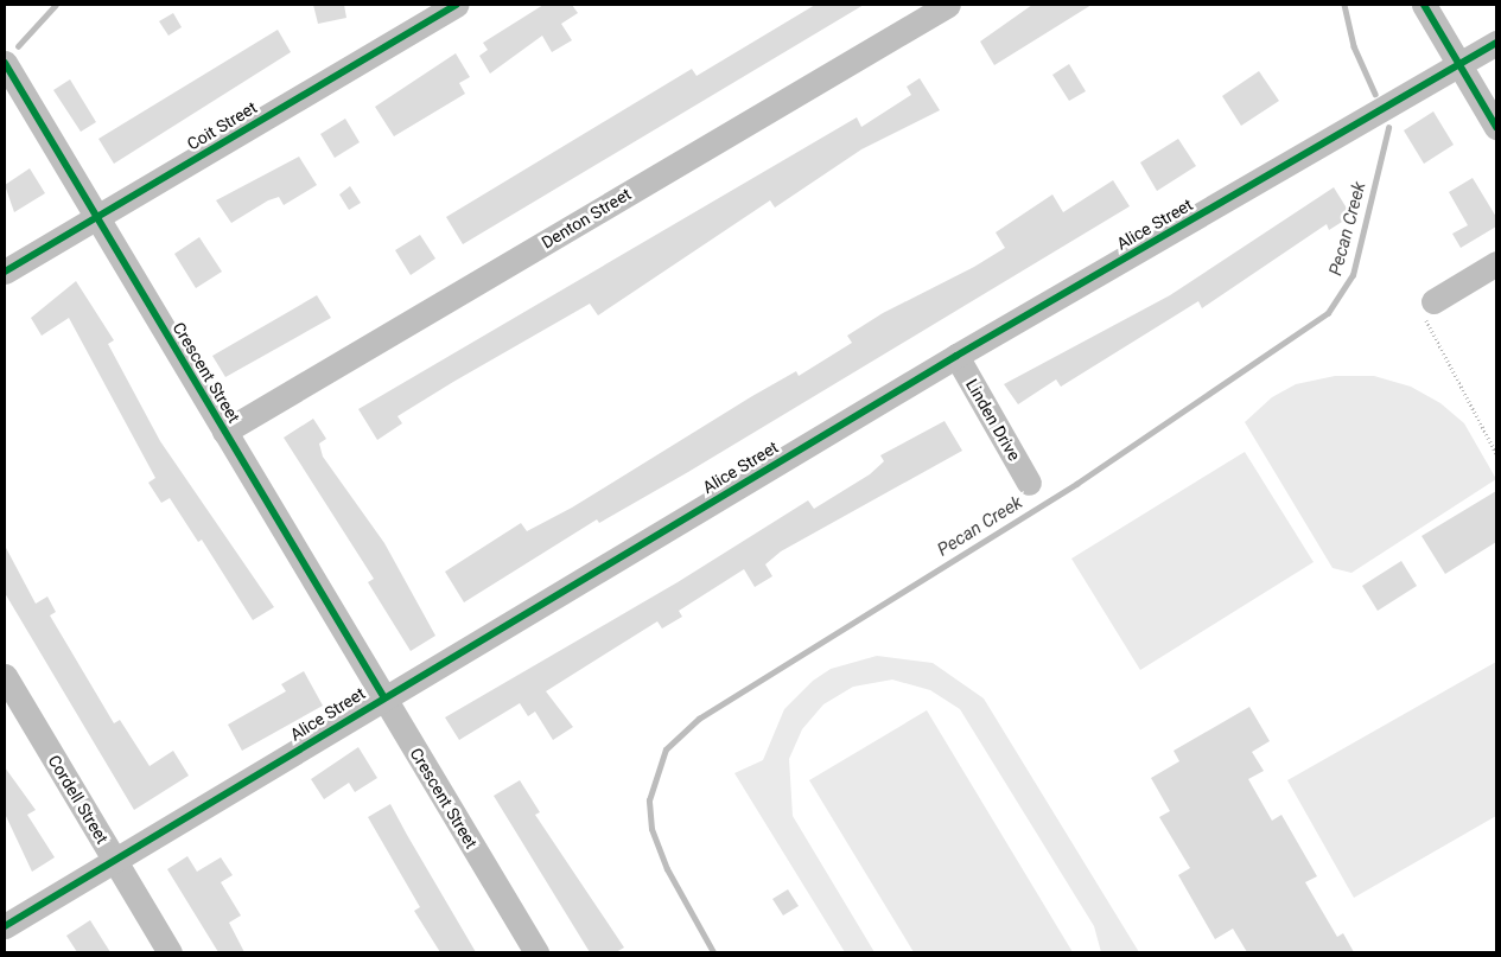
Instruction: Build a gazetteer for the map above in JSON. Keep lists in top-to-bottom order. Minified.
{"streets":{"street":["Coit Street","Denton Street","Alice Street","Crescent Street","Linden Drive","Cordell Street"]},"crossings":[["Coit Street","Crescent Street"],["Denton Street","Crescent Street"],["Alice Street","Crescent Street"],["Alice Street","Linden Drive"],["Alice Street","Cordell Street"]],"water":["Pecan Creek"]}
